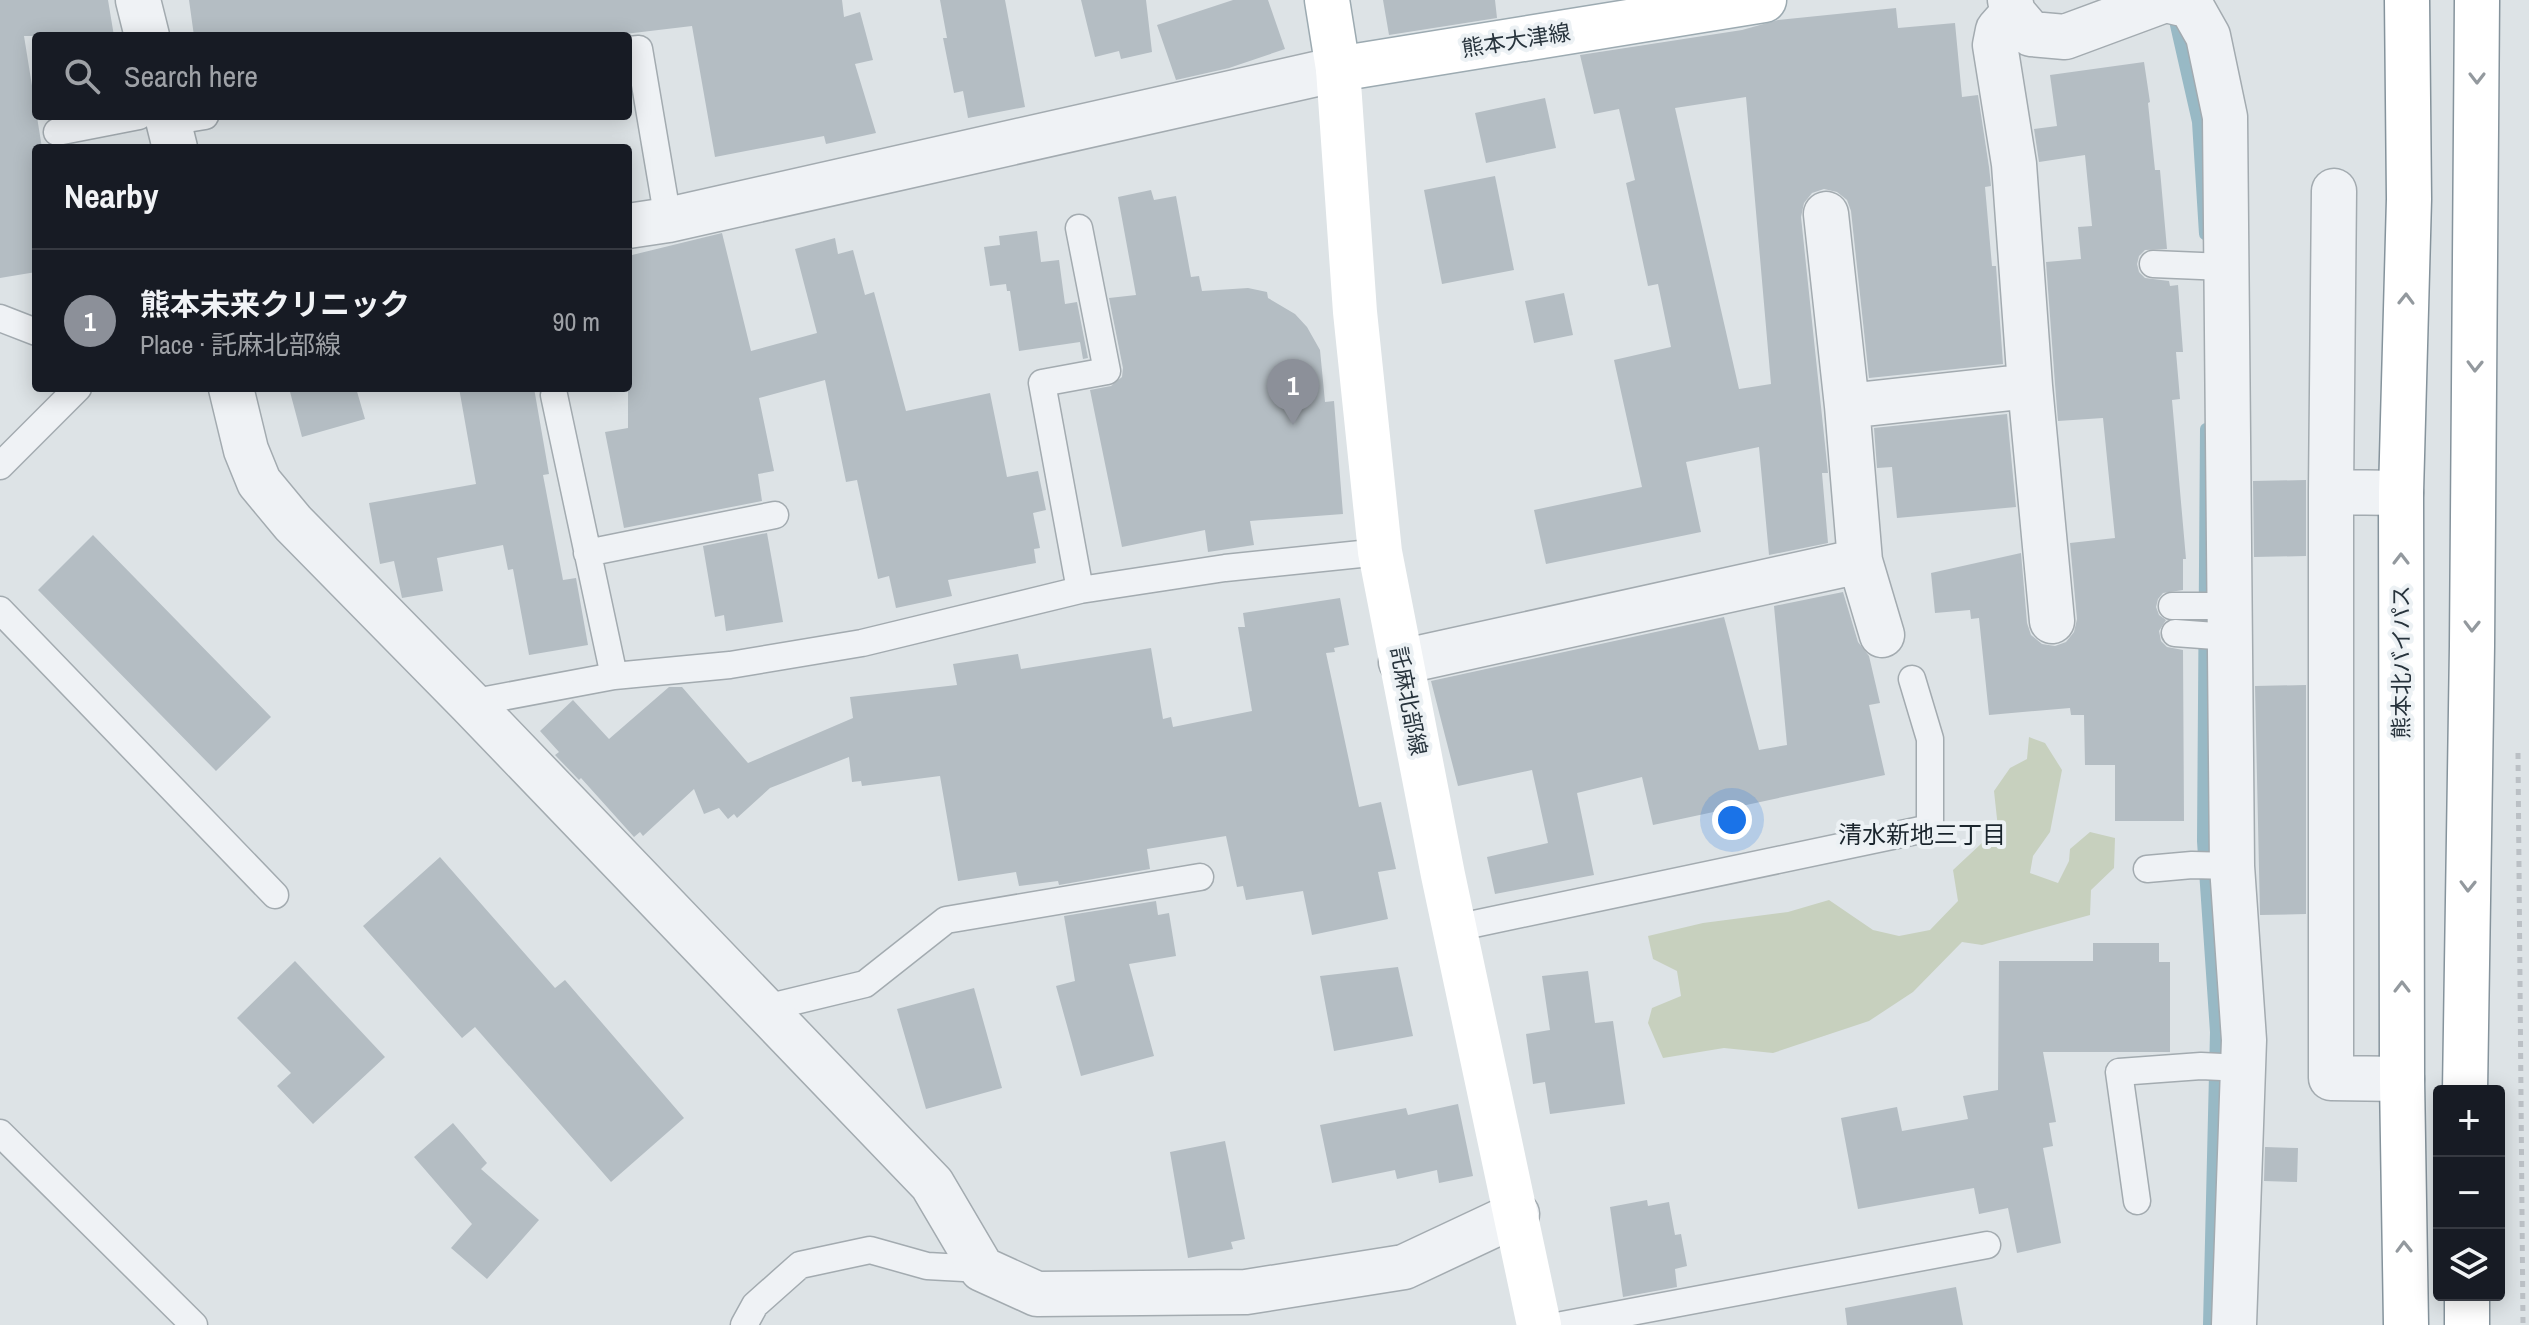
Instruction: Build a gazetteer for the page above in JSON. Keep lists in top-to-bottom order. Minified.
{"streets":{"main road":["熊本大津線","熊本北バイパス","託麻北部線"]},"crossings":[["熊本大津線","託麻北部線"]],"districts":["清水新地三丁目"],"page":{"search":"Search here","heading":"Nearby","list":[{"mark":"1","name":"熊本未来クリニック","note":"Place · 託麻北部線","value":"90 m"}],"pins":"1","map_buttons":["+","−"]}}
